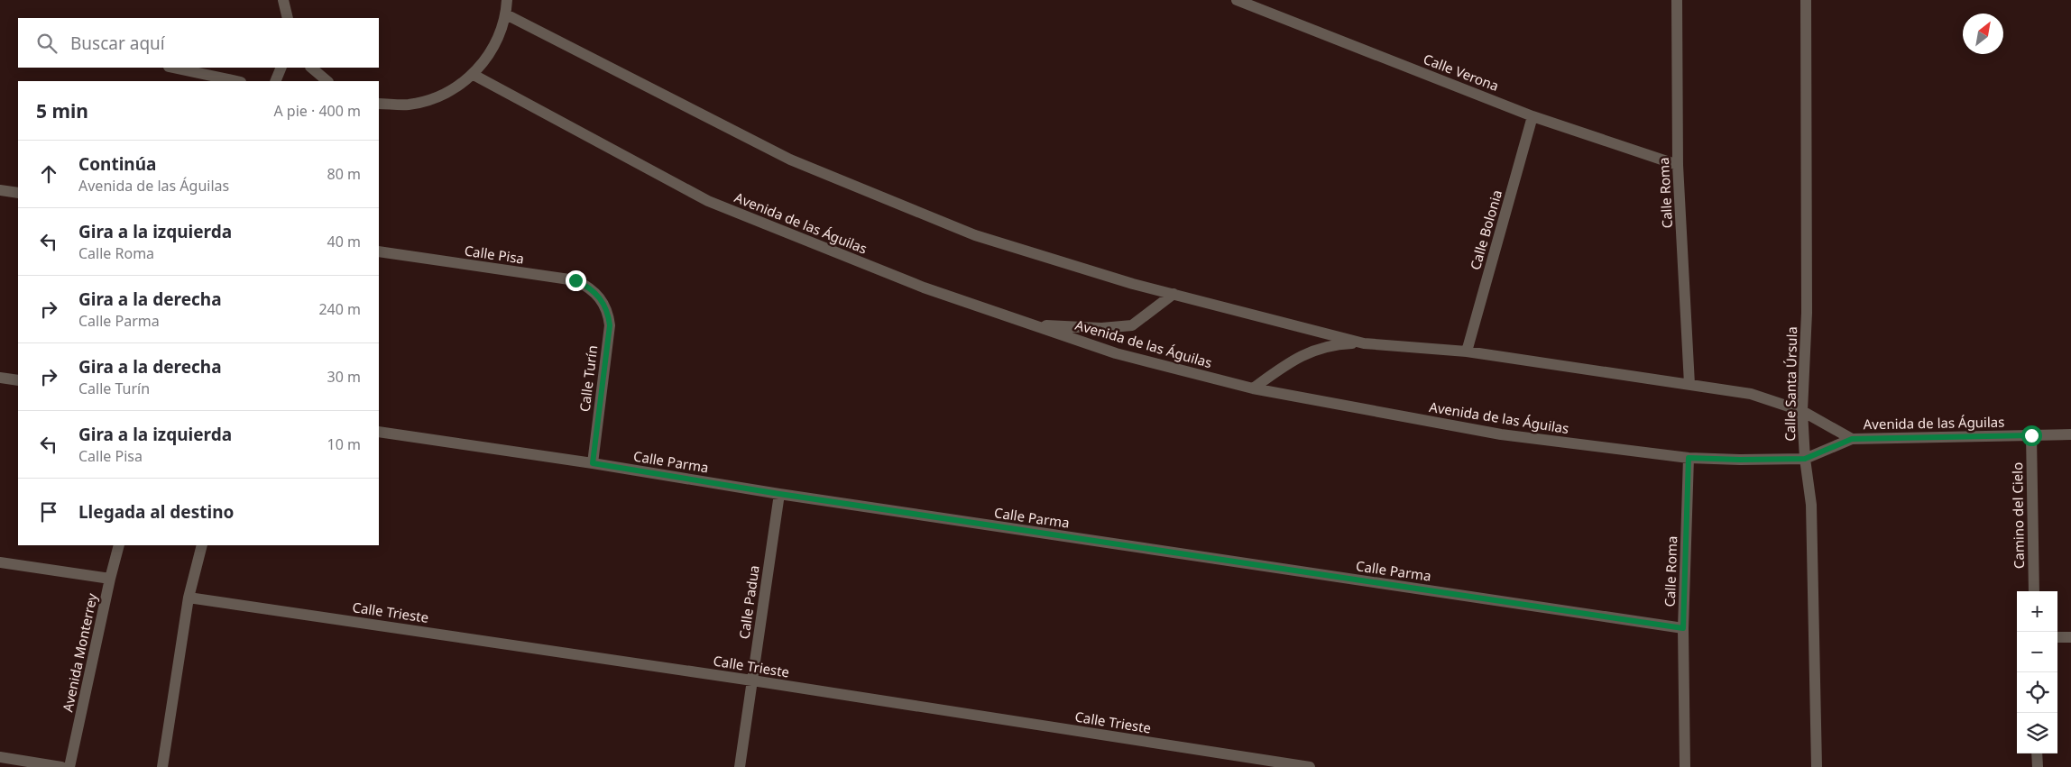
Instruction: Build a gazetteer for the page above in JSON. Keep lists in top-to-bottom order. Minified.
{"streets":{"street":["Calle Verona","Calle Roma","Avenida de las Águilas","Calle Bolonia","Calle Pisa","Calle Turín","Calle Santa Úrsula","Calle Parma","Camino del Cielo","Calle Padua","Calle Trieste","Avenida Monterrey"]},"crossings":[["Calle Verona","Calle Roma"],["Calle Verona","Calle Bolonia"],["Calle Roma","Avenida de las Águilas"],["Calle Roma","Calle Parma"],["Avenida de las Águilas","Calle Bolonia"],["Avenida de las Águilas","Calle Santa Úrsula"],["Avenida de las Águilas","Camino del Cielo"],["Calle Pisa","Calle Turín"],["Calle Turín","Calle Parma"],["Calle Parma","Calle Padua"],["Calle Padua","Calle Trieste"]],"north":"top right","page":{"search":"Buscar aquí","heading":["5 min","A pie · 400 m"],"list":[["Continúa","Avenida de las Águilas","80 m"],["Gira a la izquierda","Calle Roma","40 m"],["Gira a la derecha","Calle Parma","240 m"],["Gira a la derecha","Calle Turín","30 m"],["Gira a la izquierda","Calle Pisa","10 m"],"Llegada al destino"],"map_buttons":["+","−"]}}
